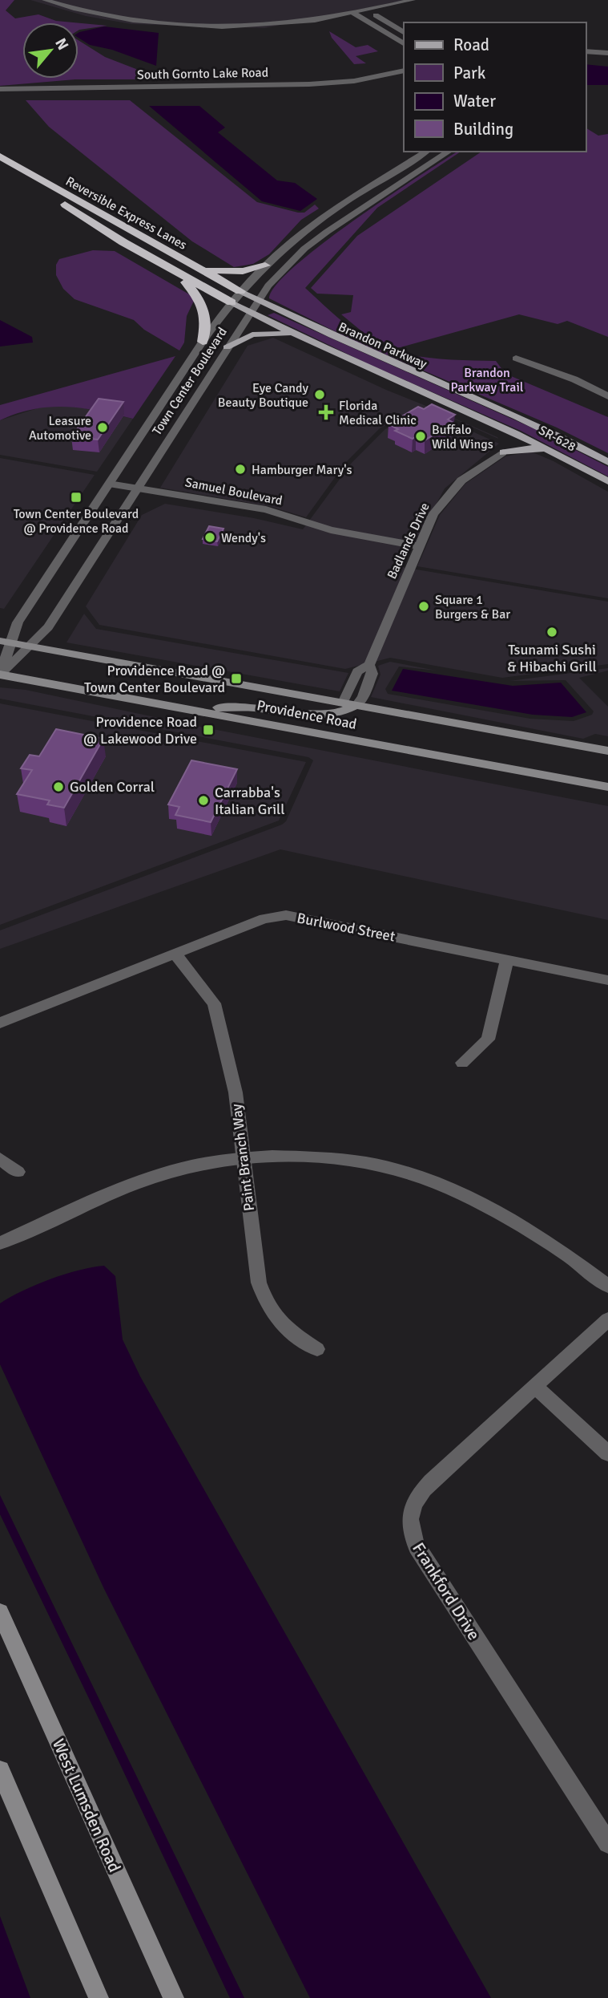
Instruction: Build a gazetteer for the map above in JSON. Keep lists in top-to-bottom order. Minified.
{"streets":{"highway":["Reversible Express Lanes"],"main road":["Brandon Parkway","SR-628","Providence Road","West Lumsden Road"],"street":["South Gornto Lake Road","Town Center Boulevard","Samuel Boulevard","Badlands Drive","Burlwood Street","Paint Branch Way","Frankford Drive"]},"crossings":[["Reversible Express Lanes","Brandon Parkway"],["Reversible Express Lanes","Town Center Boulevard"],["Brandon Parkway","Town Center Boulevard"],["Brandon Parkway","SR-628"],["Town Center Boulevard","Samuel Boulevard"],["Town Center Boulevard","Providence Road"],["Samuel Boulevard","Badlands Drive"],["Badlands Drive","Providence Road"],["Burlwood Street","Paint Branch Way"]],"parks":["Brandon Parkway Trail"],"places":{"other":["Eye Candy Beauty Boutique","Leasure Automotive","Buffalo Wild Wings","Hamburger Mary's","Wendy's","Square 1 Burgers & Bar","Tsunami Sushi & Hibachi Grill","Golden Corral","Carrabba's Italian Grill"],"health":["Florida Medical Clinic"],"transit":["Town Center Boulevard @ Providence Road","Providence Road @ Town Center Boulevard","Providence Road @ Lakewood Drive"]},"legend":["Road","Park","Water","Building"],"north":"top right"}
